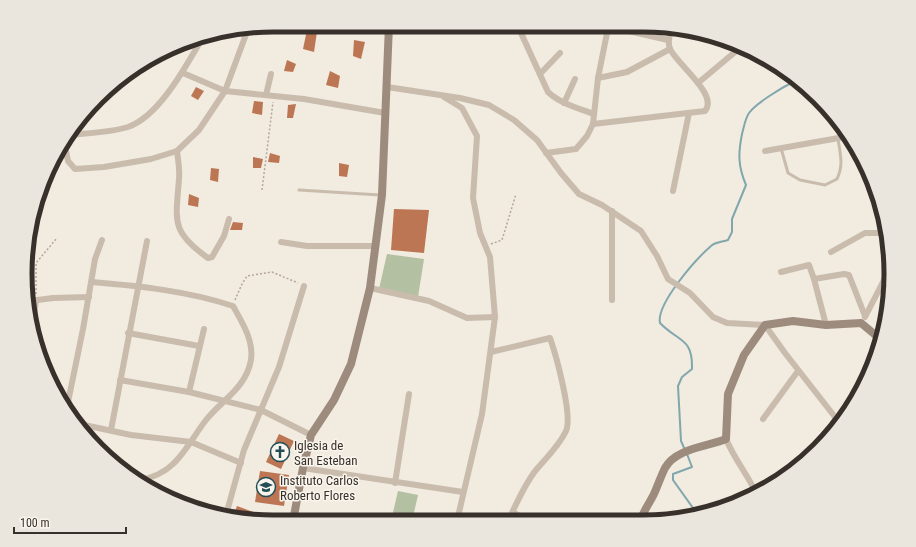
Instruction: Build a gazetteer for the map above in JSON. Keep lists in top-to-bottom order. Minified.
{"places":{"church":["Iglesia de San Esteban"],"school or university":["Instituto Carlos Roberto Flores"]},"scale_bar":"100 m"}
